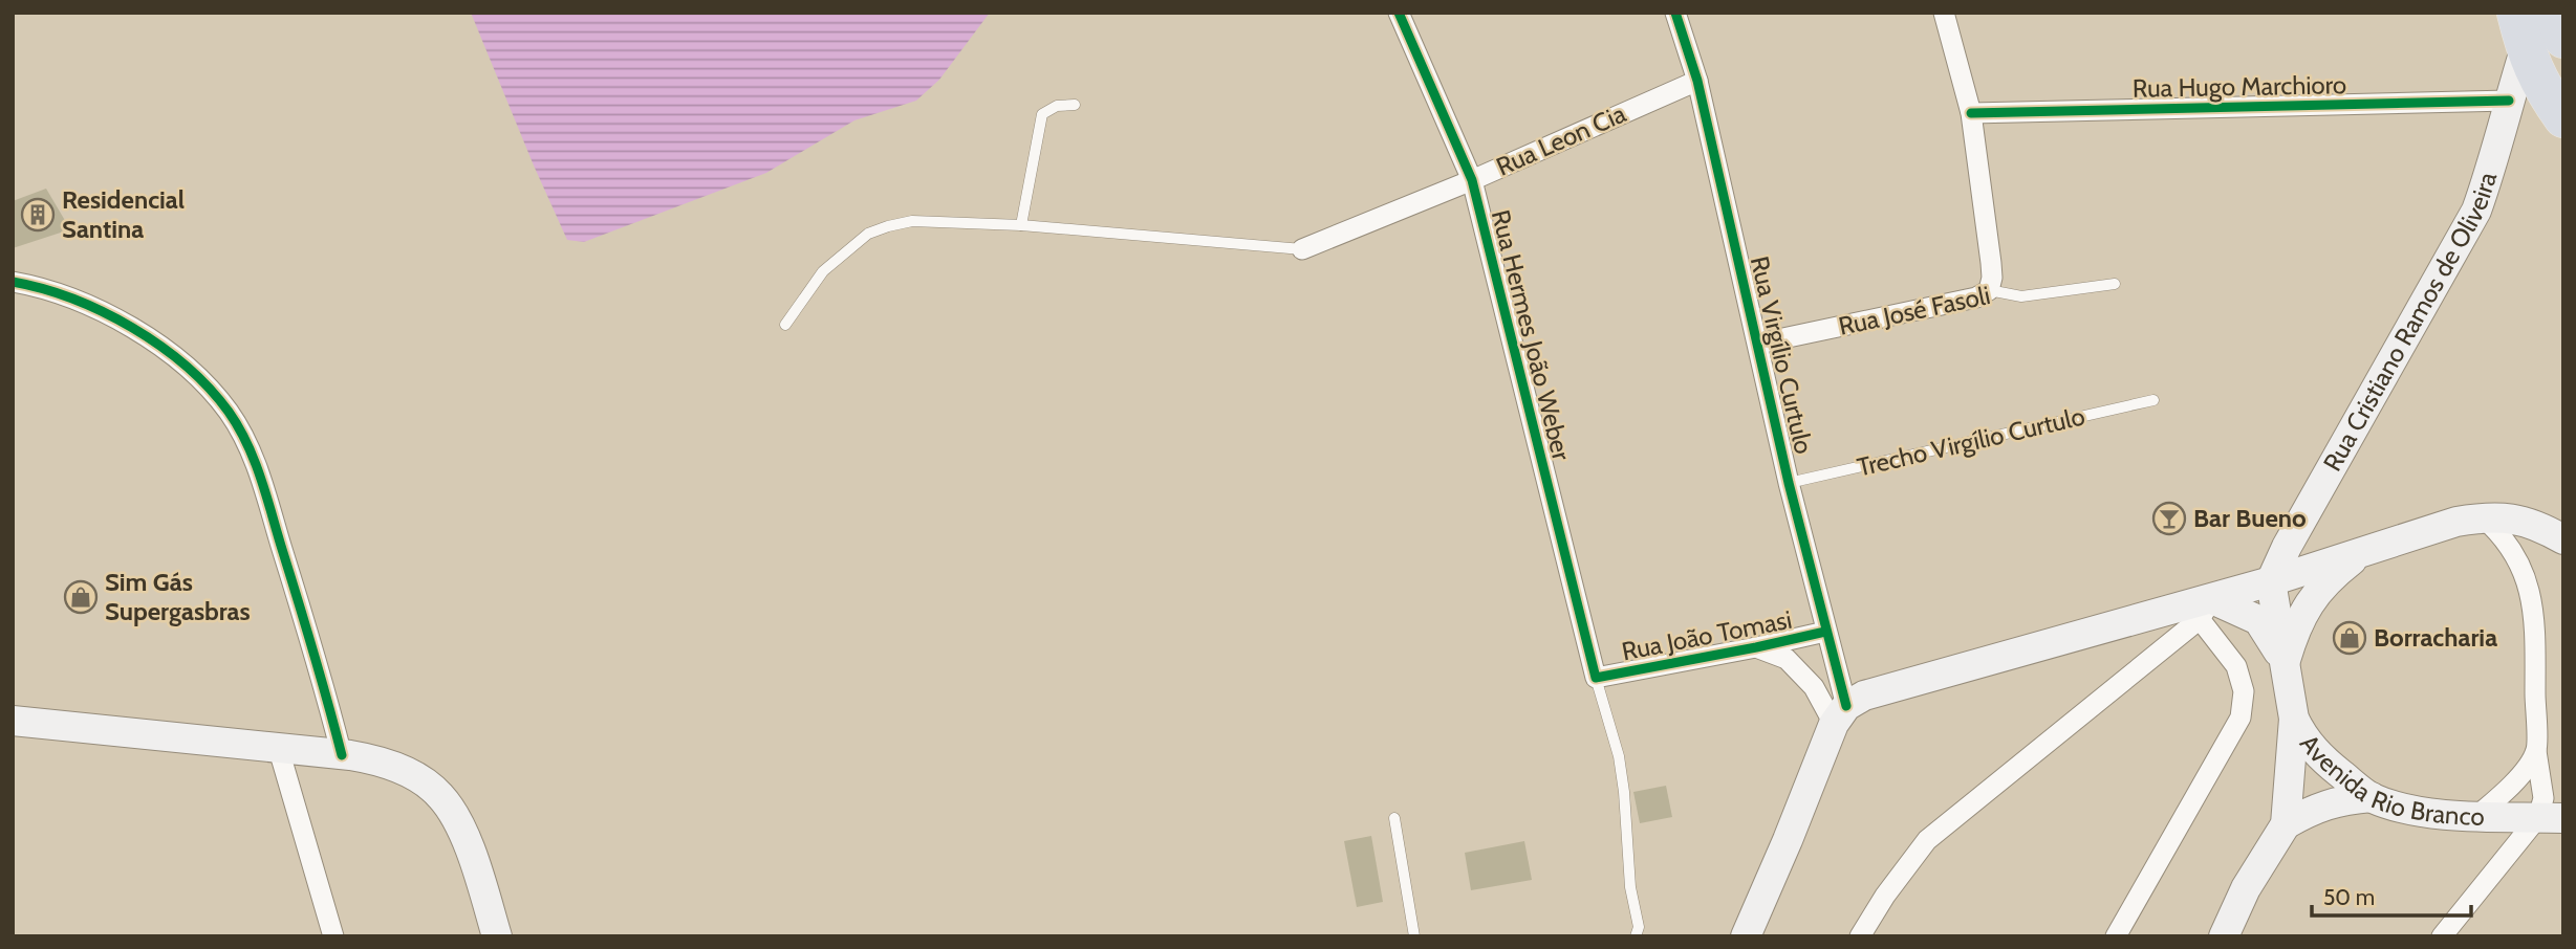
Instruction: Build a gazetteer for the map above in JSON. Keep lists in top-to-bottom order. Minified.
{"streets":{"main road":["Rua Cristiano Ramos de Oliveira","Avenida Rio Branco"],"street":["Rua Hugo Marchioro","Rua Leon Cia","Rua José Fasoli","Rua Hermes João Weber","Rua Virgílio Curtulo","Rua João Tomasi"],"lane":["Trecho Virgílio Curtulo"]},"crossings":[["Rua Hugo Marchioro","Rua Cristiano Ramos de Oliveira"],["Rua Leon Cia","Rua Hermes João Weber"],["Rua Leon Cia","Rua Virgílio Curtulo"],["Rua José Fasoli","Rua Virgílio Curtulo"],["Rua Cristiano Ramos de Oliveira","Avenida Rio Branco"],["Rua Hermes João Weber","Rua João Tomasi"],["Rua Virgílio Curtulo","Trecho Virgílio Curtulo"],["Rua Virgílio Curtulo","Rua João Tomasi"]],"places":{"building":["Residencial Santina"],"bar":["Bar Bueno"],"shop":["Sim Gás Supergasbras","Borracharia"]},"scale_bar":"50 m"}
